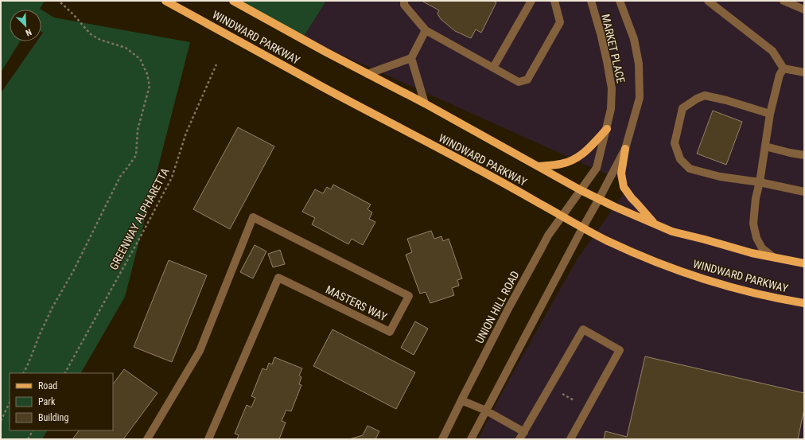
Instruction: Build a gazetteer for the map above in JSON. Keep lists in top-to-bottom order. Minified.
{"streets":{"main road":["WINDWARD PARKWAY"],"street":["MARKET PLACE","MASTERS WAY","UNION HILL ROAD"],"path":["GREENWAY ALPHARETTA"]},"crossings":[["WINDWARD PARKWAY","MARKET PLACE"],["WINDWARD PARKWAY","UNION HILL ROAD"],["MARKET PLACE","UNION HILL ROAD"]],"legend":["Road","Park","Building"],"north":"bottom right"}
